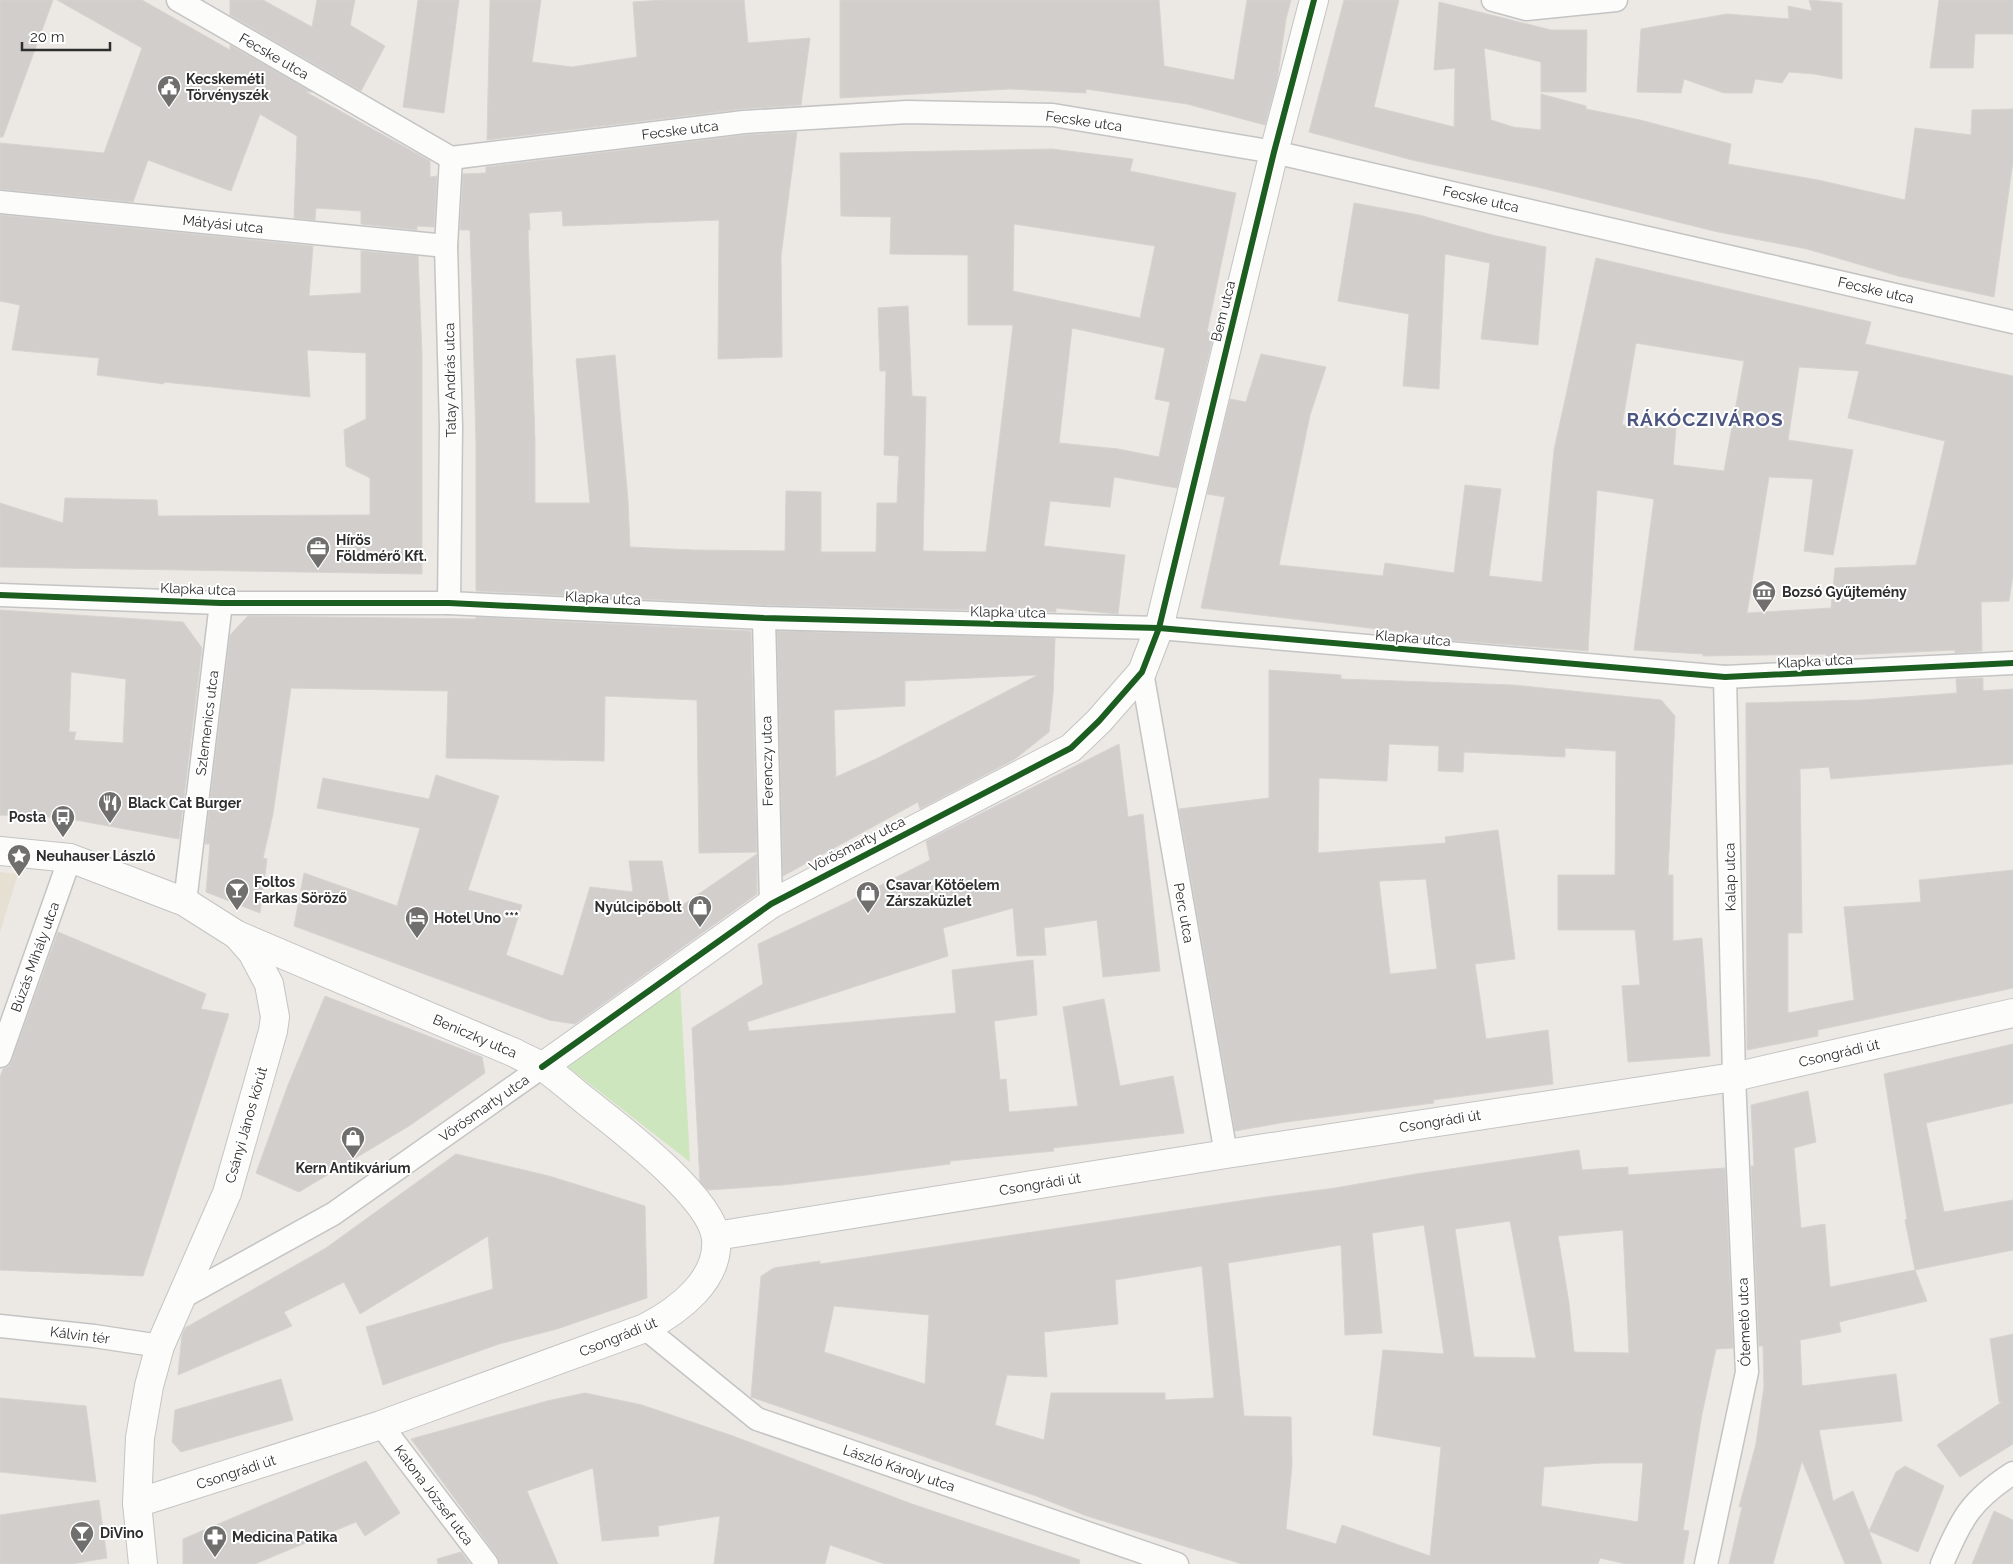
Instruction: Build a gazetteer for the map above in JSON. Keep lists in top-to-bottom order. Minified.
{"streets":{"street":["Fecske utca","Mátyási utca","Bem utca","Tatay András utca","Klapka utca","Szlemenics utca","Ferenczy utca","Vörösmarty utca","Kalap utca","Perc utca","Búzás Mihály utca","Beniczky utca","Csongrádi út","Csányi János körút","Ótemető utca","Kálvin tér","László Károly utca","Katona József utca"]},"crossings":[["Fecske utca","Bem utca"],["Fecske utca","Tatay András utca"],["Mátyási utca","Tatay András utca"],["Bem utca","Klapka utca"],["Bem utca","Vörösmarty utca"],["Tatay András utca","Klapka utca"],["Klapka utca","Szlemenics utca"],["Klapka utca","Ferenczy utca"],["Klapka utca","Vörösmarty utca"],["Klapka utca","Kalap utca"],["Szlemenics utca","Csányi János körút"],["Ferenczy utca","Vörösmarty utca"],["Vörösmarty utca","Perc utca"],["Vörösmarty utca","Beniczky utca"],["Vörösmarty utca","Csányi János körút"],["Kalap utca","Csongrádi út"],["Kalap utca","Ótemető utca"],["Perc utca","Csongrádi út"],["Búzás Mihály utca","Csányi János körút"],["Beniczky utca","Csongrádi út"],["Beniczky utca","Csányi János körút"],["Csongrádi út","Csányi János körút"],["Csongrádi út","Ótemető utca"],["Csongrádi út","László Károly utca"],["Csongrádi út","Katona József utca"],["Csányi János körút","Kálvin tér"]],"districts":["RÁKÓCZIVÁROS"],"places":{"public building":["Kecskeméti Törvényszék"],"office":["Hírös Földmérő Kft."],"museum":["Bozsó Gyűjtemény"],"restaurant":["Black Cat Burger"],"bus stop":["Posta"],"place":["Neuhauser László"],"bar":["Foltos Farkas Söröző","DiVino"],"shop":["Csavar Kötőelem Zárszaküzlet","Nyúlcipőbolt","Kern Antikvárium"],"hotel":["Hotel Uno ***"],"pharmacy":["Medicina Patika"]},"scale_bar":"20 m"}
